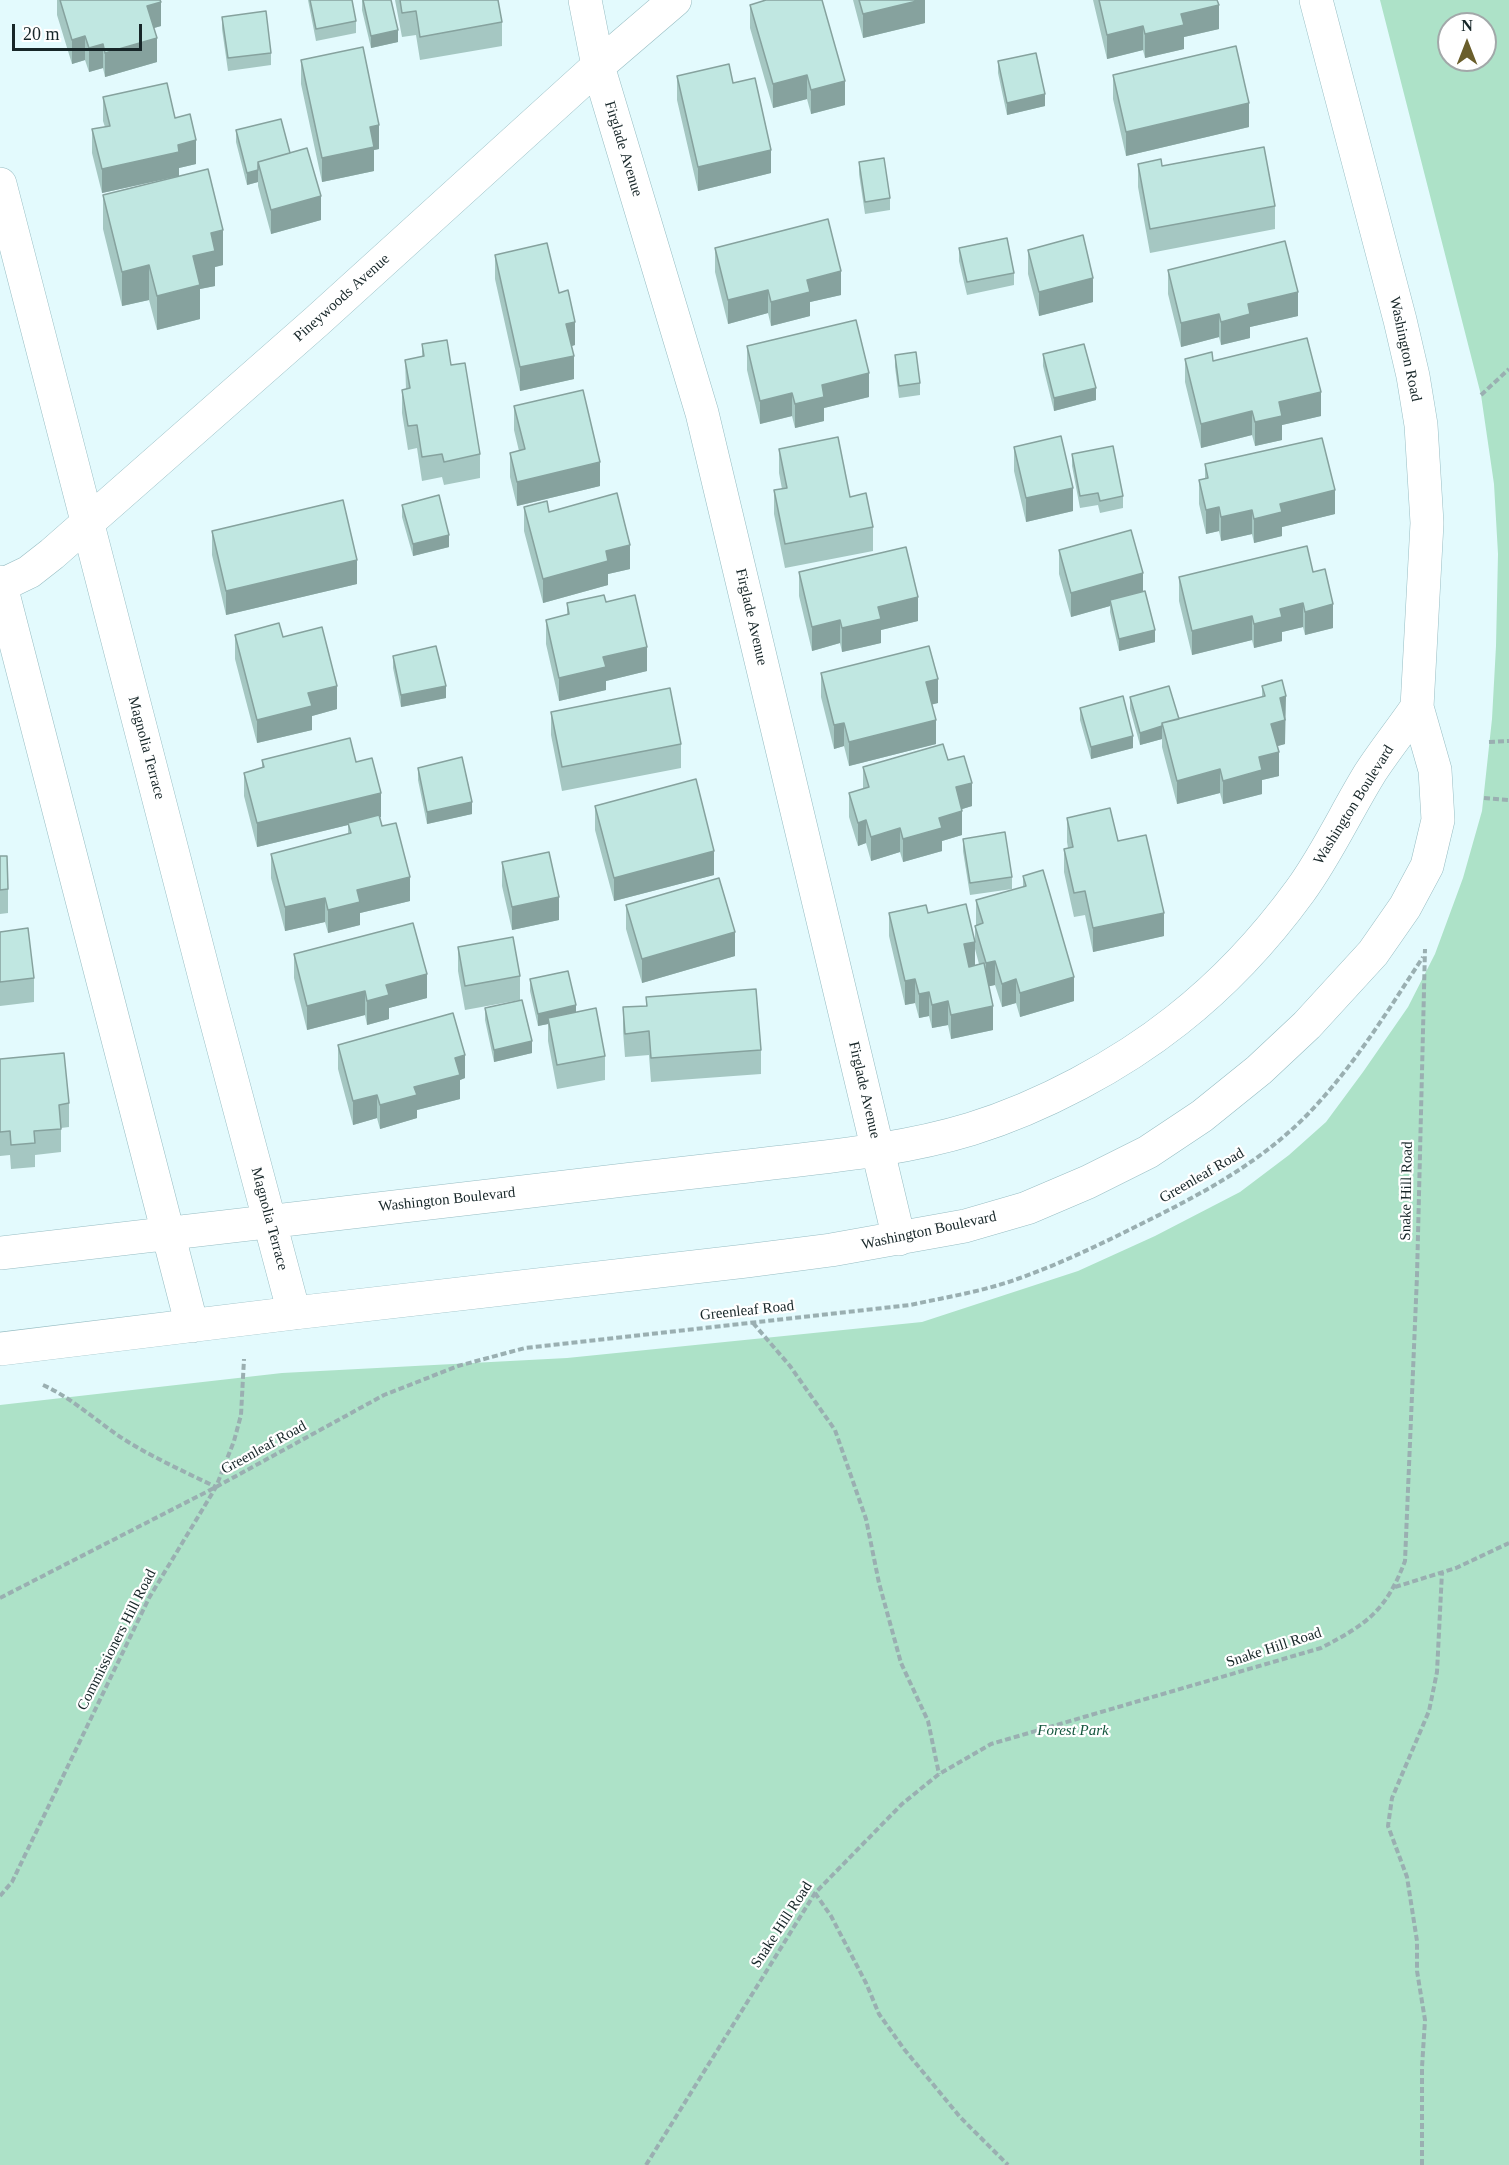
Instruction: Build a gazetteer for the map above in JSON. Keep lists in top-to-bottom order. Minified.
{"streets":{"street":["Firglade Avenue","Pineywoods Avenue","Washington Road","Magnolia Terrace","Washington Boulevard"],"path":["Greenleaf Road","Snake Hill Road","Commissioners Hill Road"]},"crossings":[["Firglade Avenue","Pineywoods Avenue"],["Firglade Avenue","Washington Boulevard"],["Pineywoods Avenue","Magnolia Terrace"],["Washington Road","Washington Boulevard"],["Magnolia Terrace","Washington Boulevard"],["Washington Boulevard","Commissioners Hill Road"],["Greenleaf Road","Snake Hill Road"],["Greenleaf Road","Commissioners Hill Road"]],"parks":["Forest Park"],"scale_bar":"20 m","north":"top"}
